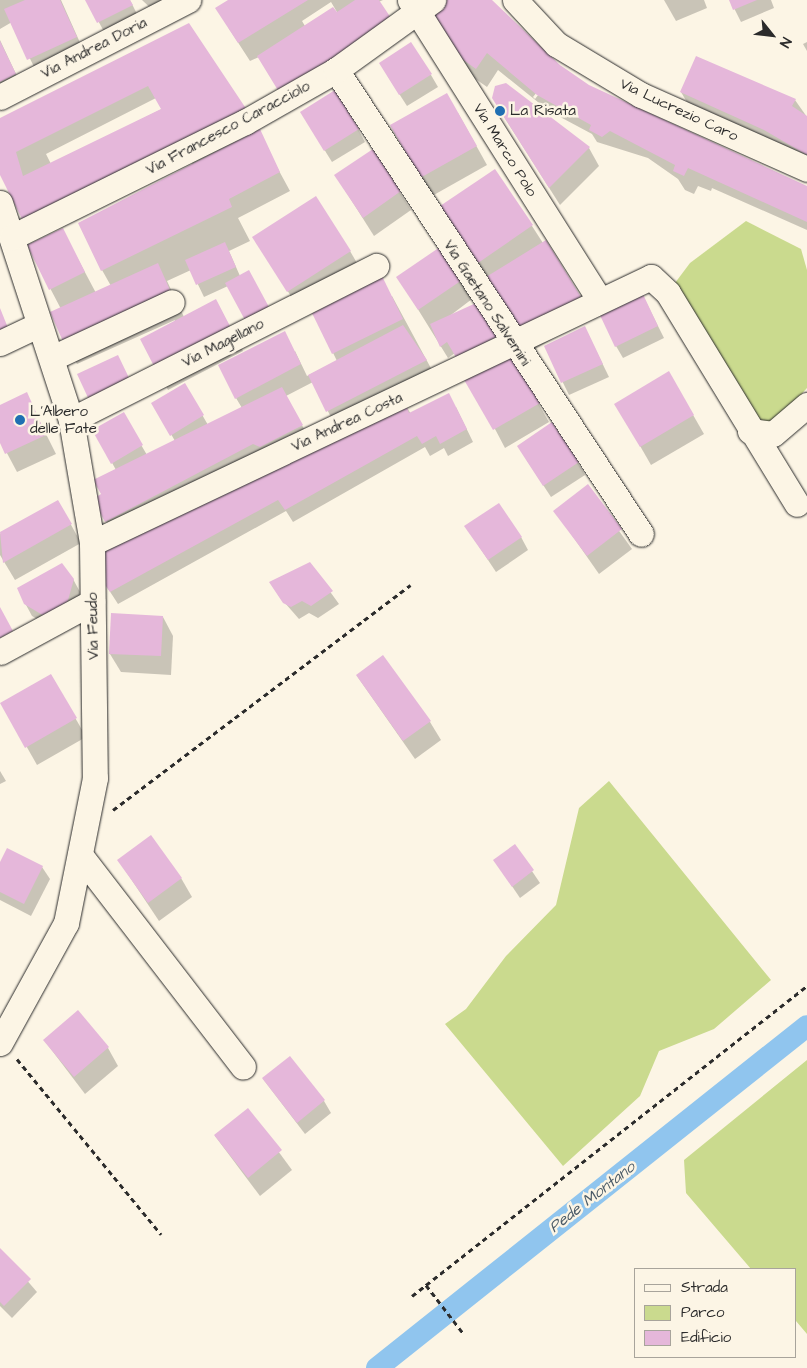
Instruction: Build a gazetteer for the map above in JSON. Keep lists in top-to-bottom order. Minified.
{"streets":{"street":["Via Andrea Doria","Via Lucrezio Caro","Via Francesco Caracciolo","Via Marco Polo","Via Gaetano Salvemini","Via Magellano","Via Andrea Costa","Via Feudo"]},"crossings":[["Via Francesco Caracciolo","Via Marco Polo"],["Via Francesco Caracciolo","Via Gaetano Salvemini"],["Via Francesco Caracciolo","Via Feudo"],["Via Marco Polo","Via Andrea Costa"],["Via Gaetano Salvemini","Via Andrea Costa"],["Via Magellano","Via Feudo"],["Via Andrea Costa","Via Feudo"]],"water":["Pede Montano"],"places":["La Risata","L'Albero delle Fate"],"legend":["Strada","Parco","Edificio"],"north":"bottom right"}
